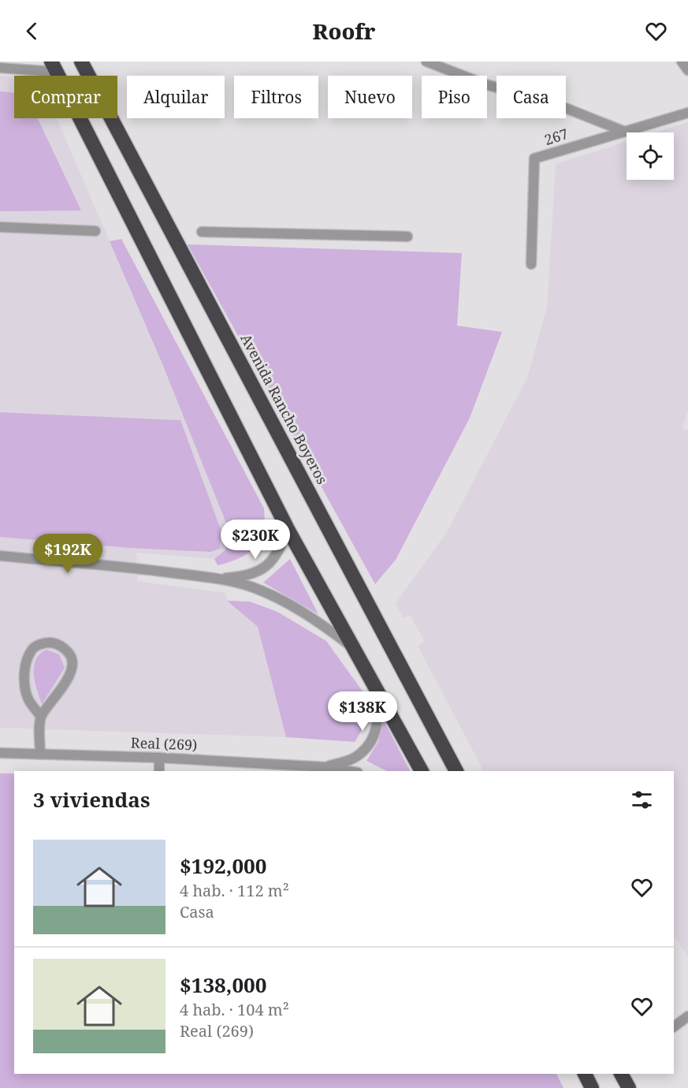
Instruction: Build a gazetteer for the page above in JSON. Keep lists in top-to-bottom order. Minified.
{"streets":{"highway":["Avenida Rancho Boyeros"],"street":["267","Real (269)"]},"page":{"header":"Roofr","chip":["Comprar","Alquilar","Filtros","Nuevo","Piso","Casa"],"price":["$230K","$192K","$138K"],"heading":"3 viviendas","list":[{"name":"$192,000","note":"4 hab. · 112 m² · Casa"},{"name":"$138,000","note":"4 hab. · 104 m² · Real (269)"}]}}
